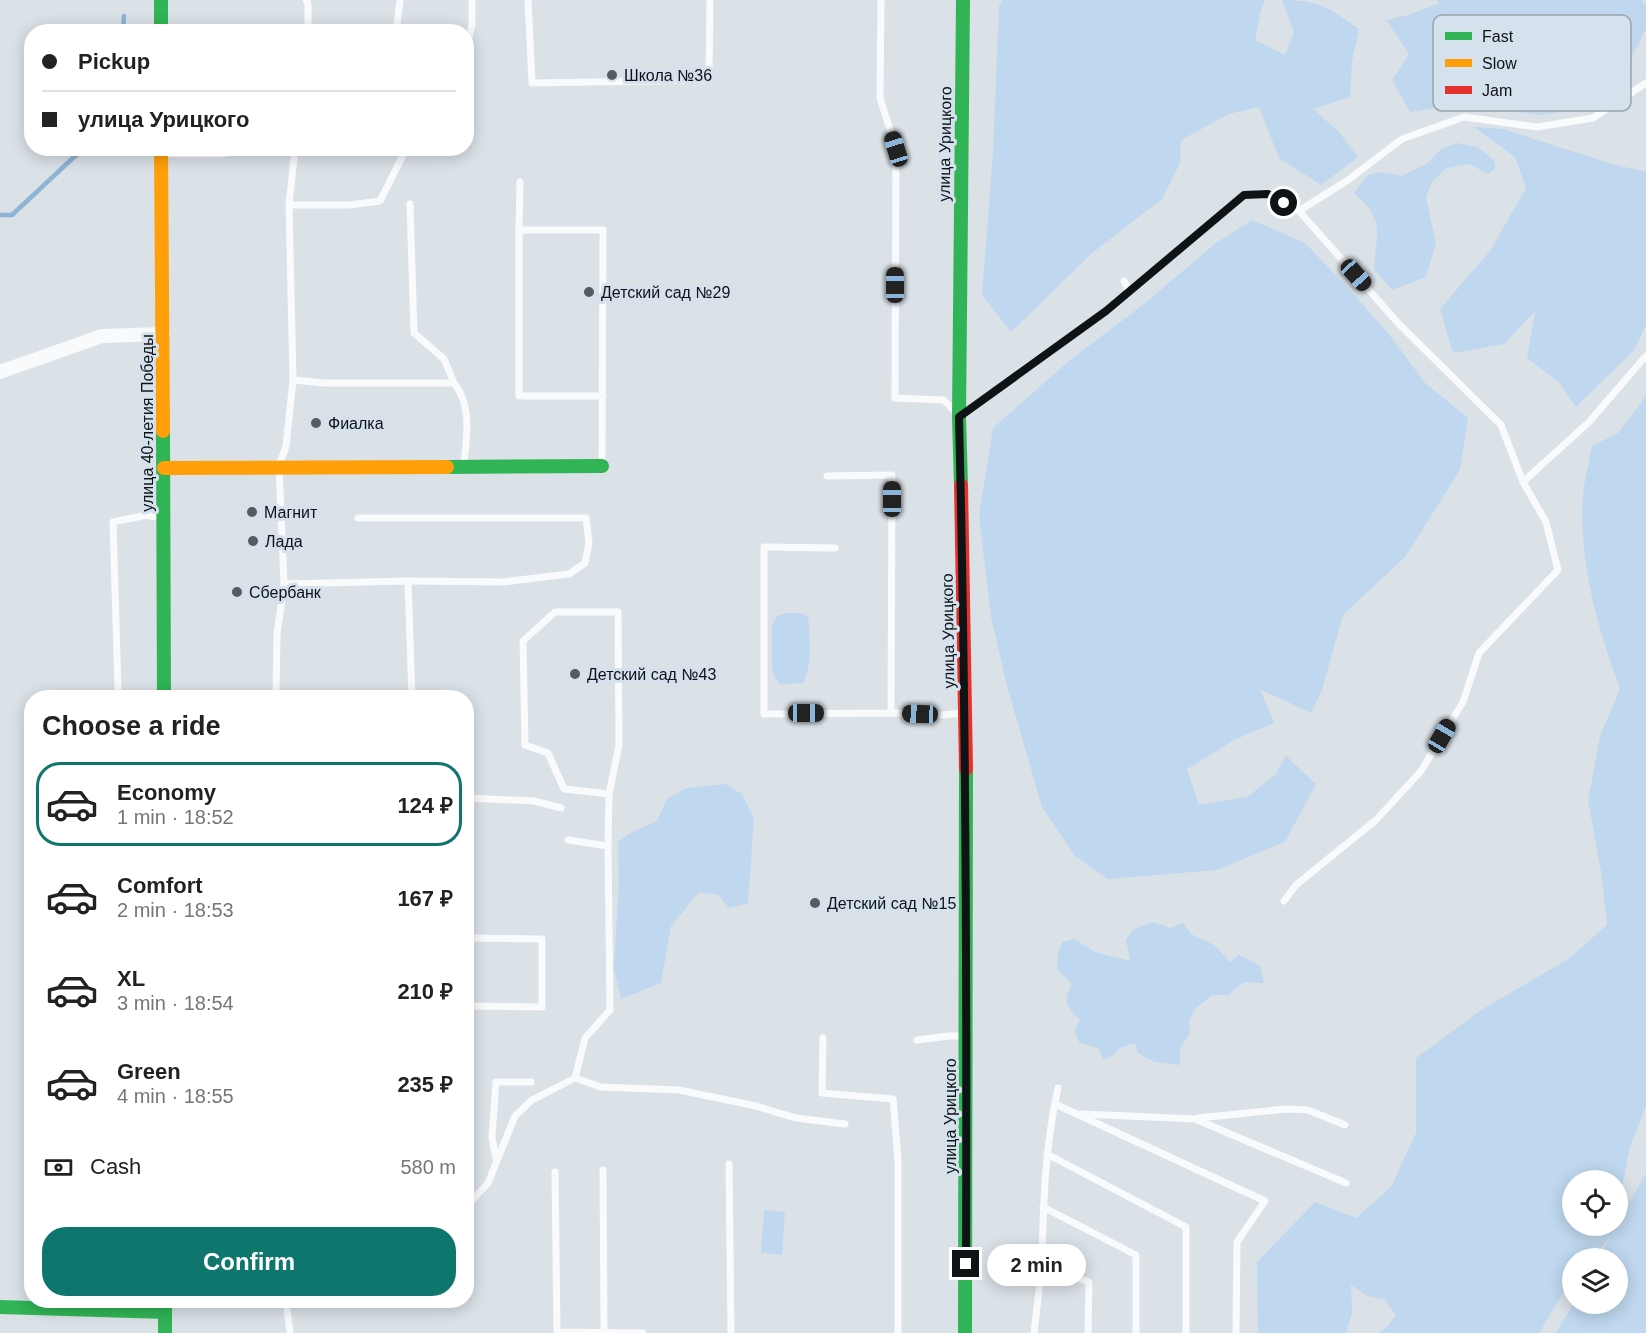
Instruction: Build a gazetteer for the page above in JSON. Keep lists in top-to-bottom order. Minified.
{"streets":{"street":["улица Урицкого","улица 40-летия Победы"]},"places":["Школа №36","Детский сад №29","Фиалка","Магнит","Лада","Сбербанк","Детский сад №43","Детский сад №15"],"legend":["Fast","Slow","Jam"],"page":{"banner":["Pickup","улица Урицкого"],"heading":"Choose a ride","list":[{"name":"Economy","note":"1 min · 18:52","value":"124 ₽"},{"name":"Comfort","note":"2 min · 18:53","value":"167 ₽"},{"name":"XL","note":"3 min · 18:54","value":"210 ₽"},{"name":"Green","note":"4 min · 18:55","value":"235 ₽"}],"pay":["Cash","580 m"],"buttons":"Confirm","bubble":"2 min"}}
